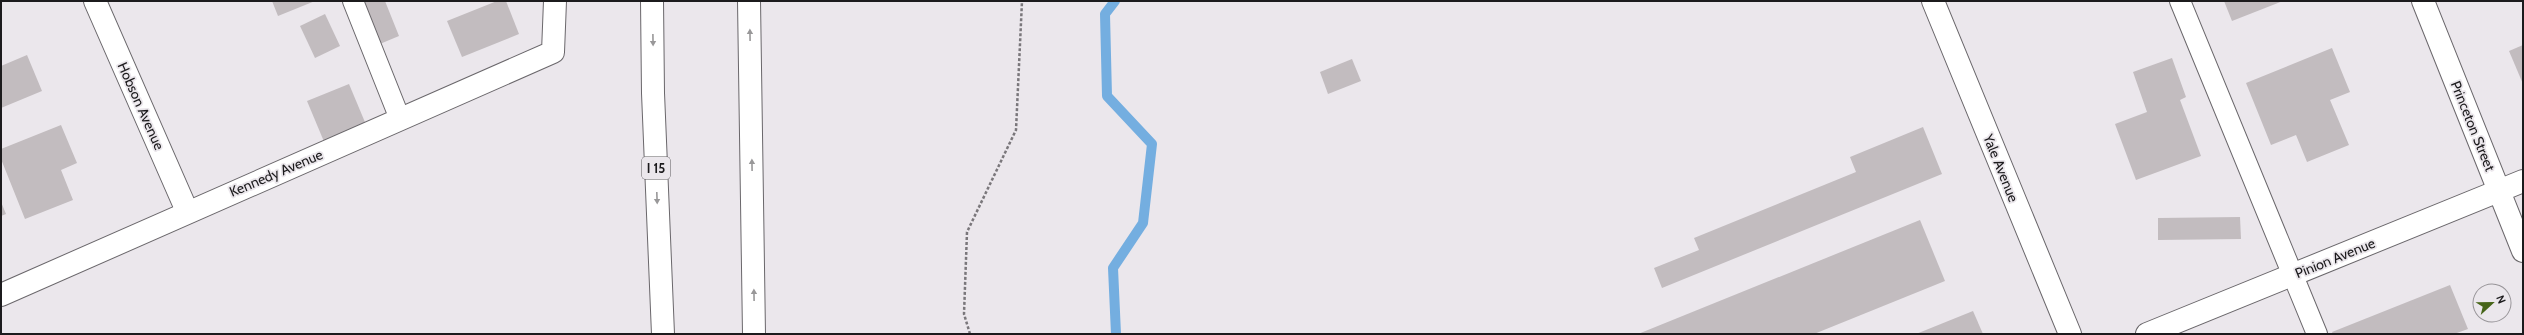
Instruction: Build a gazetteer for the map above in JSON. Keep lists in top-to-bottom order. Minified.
{"streets":{"main road":["Hobson Avenue","Princeton Street","I 15","Yale Avenue","Kennedy Avenue","Pinion Avenue"]},"crossings":[["Hobson Avenue","Kennedy Avenue"],["Princeton Street","Pinion Avenue"]],"north":"right"}
